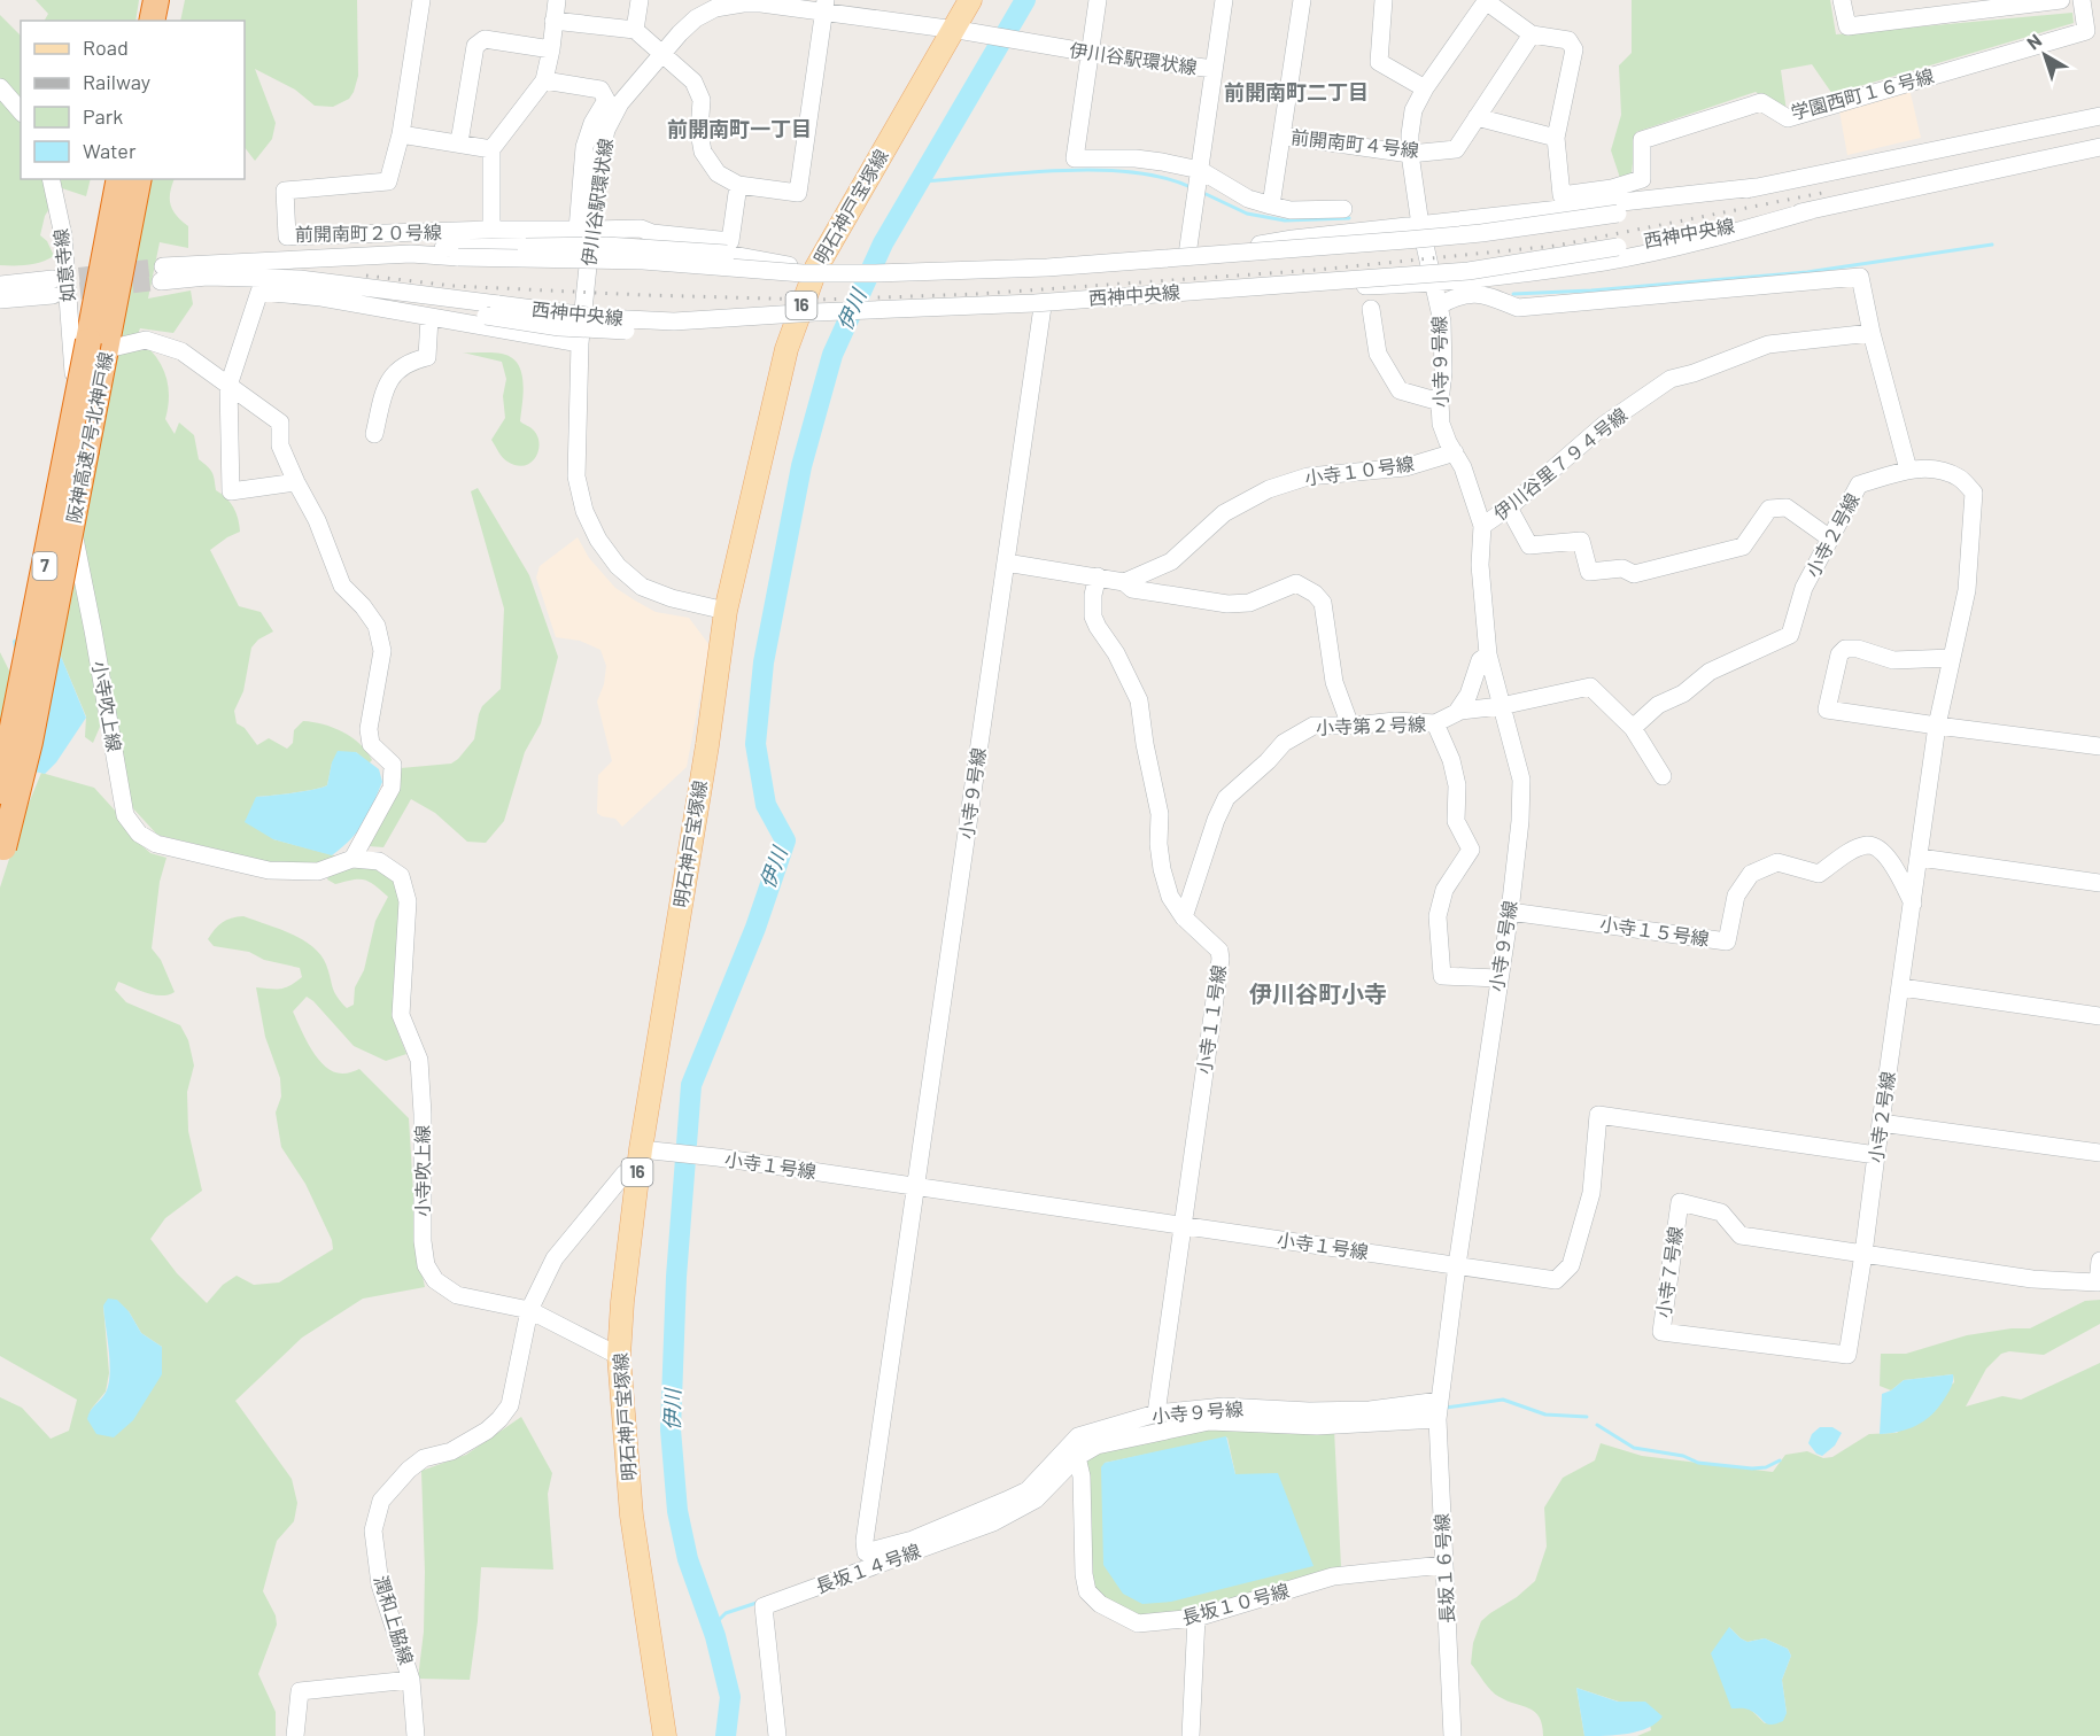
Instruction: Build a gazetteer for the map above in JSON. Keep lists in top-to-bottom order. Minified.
{"streets":{"highway":["阪神高速7号北神戸線","7"],"main road":["明石神戸宝塚線","16"],"street":["伊川谷駅環状線","学園西町１６号線","前開南町４号線","前開南町２０号線","西神中央線","如意寺線","小寺９号線","伊川谷里７９４号線","小寺１０号線","小寺２号線","小寺吹上線","小寺第２号線","小寺１５号線","小寺１１号線","小寺１号線","小寺７号線","長坂１４号線","長坂１６号線","長坂１０号線","潤和上脇線"]},"crossings":[["伊川谷駅環状線","明石神戸宝塚線"],["前開南町４号線","小寺９号線"],["明石神戸宝塚線","西神中央線"],["明石神戸宝塚線","小寺吹上線"],["明石神戸宝塚線","小寺１号線"],["明石神戸宝塚線","潤和上脇線"],["西神中央線","小寺９号線"],["如意寺線","阪神高速7号北神戸線"],["如意寺線","小寺吹上線"],["小寺９号線","伊川谷里７９４号線"],["小寺９号線","小寺１０号線"],["小寺９号線","小寺第２号線"],["小寺９号線","小寺１５号線"],["小寺９号線","小寺１１号線"],["小寺９号線","小寺１号線"],["小寺９号線","長坂１４号線"],["小寺９号線","長坂１６号線"],["阪神高速7号北神戸線","小寺吹上線"],["小寺２号線","小寺第２号線"],["小寺２号線","小寺１５号線"],["小寺２号線","小寺１号線"],["小寺２号線","小寺７号線"],["小寺吹上線","潤和上脇線"],["小寺第２号線","小寺１１号線"],["小寺１１号線","小寺１号線"],["長坂１４号線","長坂１０号線"],["長坂１６号線","長坂１０号線"]],"districts":["前開南町二丁目","前開南町一丁目","伊川谷町小寺"],"water":["伊川"],"legend":["Road","Railway","Park","Water"],"north":"top left"}
